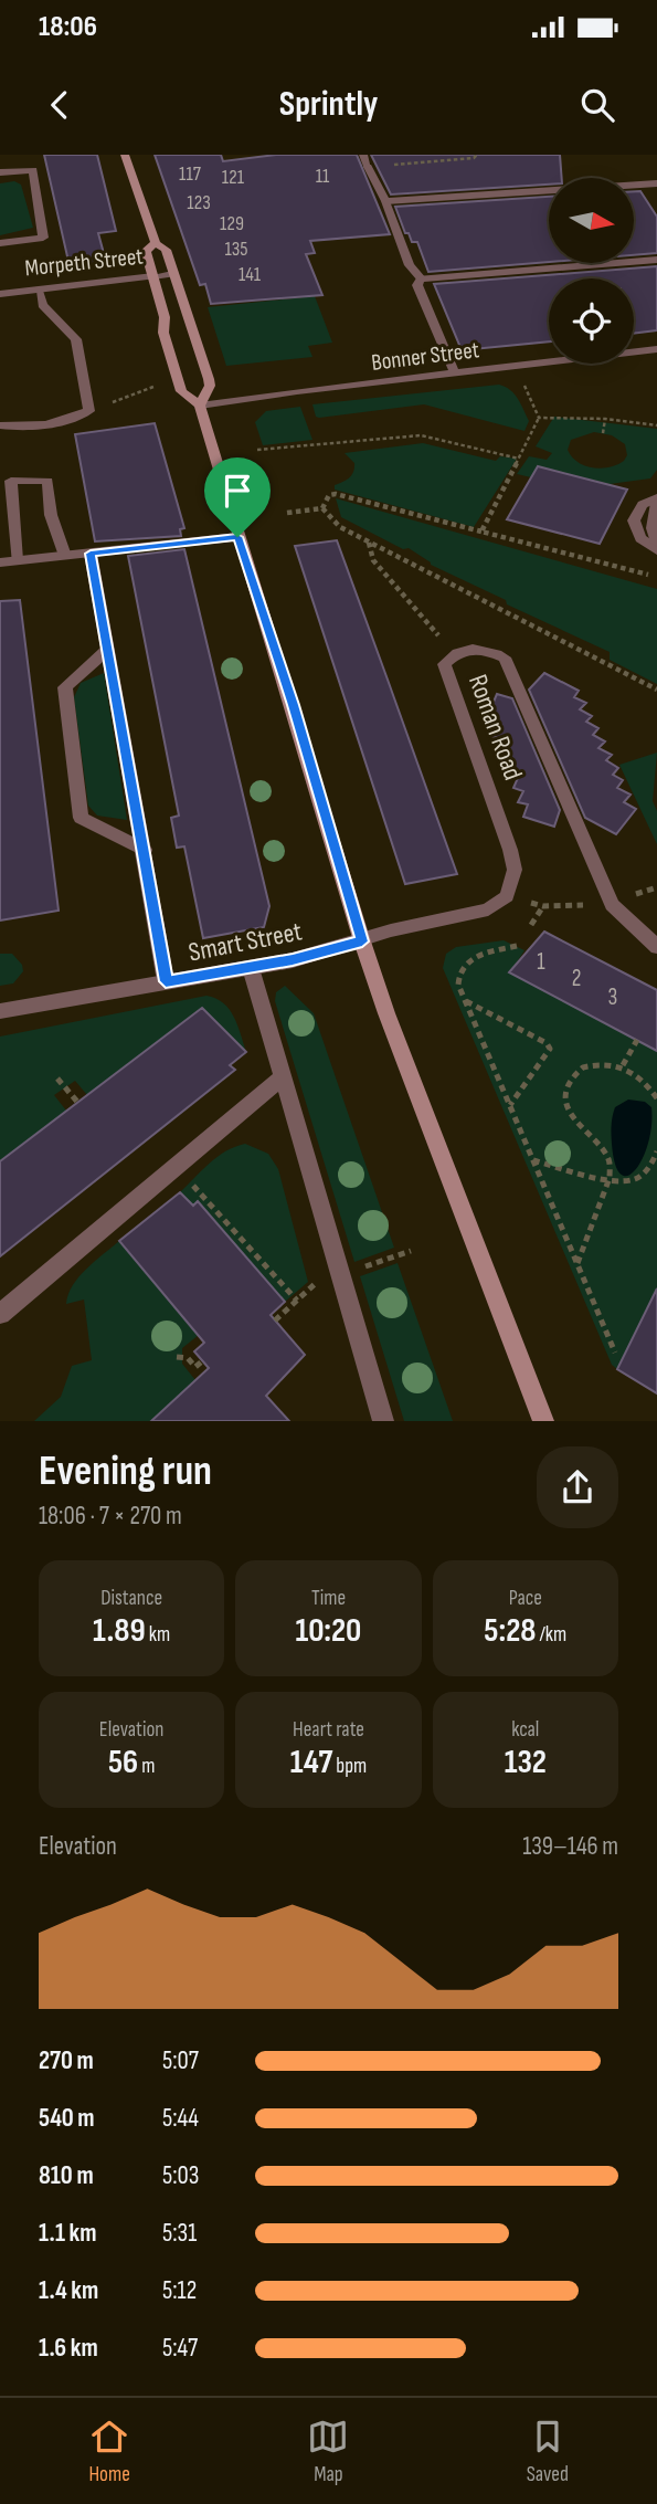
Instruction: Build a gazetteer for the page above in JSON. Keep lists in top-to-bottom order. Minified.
{"streets":{"street":["Morpeth Street","Bonner Street","Roman Road","Smart Street"]},"crossings":[["Roman Road","Smart Street"]],"house_numbers":["117","11","121","123","129","135","141","1","2","3"],"north":"right","page":{"status":"18:06","header":"Sprintly","heading":["Evening run","18:06 · 7 × 270 m"],"stats":[["Distance","1.89 km"],["Time","10:20"],["Pace","5:28 /km"],["Elevation","56 m"],["Heart rate","147 bpm"],["kcal","132"]],"chart":["Elevation","139–146 m"],"list":[{"name":"270 m","note":"5:07"},{"name":"540 m","note":"5:44"},{"name":"810 m","note":"5:03"},{"name":"1.1 km","note":"5:31"},{"name":"1.4 km","note":"5:12"},{"name":"1.6 km","note":"5:47"}],"tabs":["Home","Map","Saved"]}}
